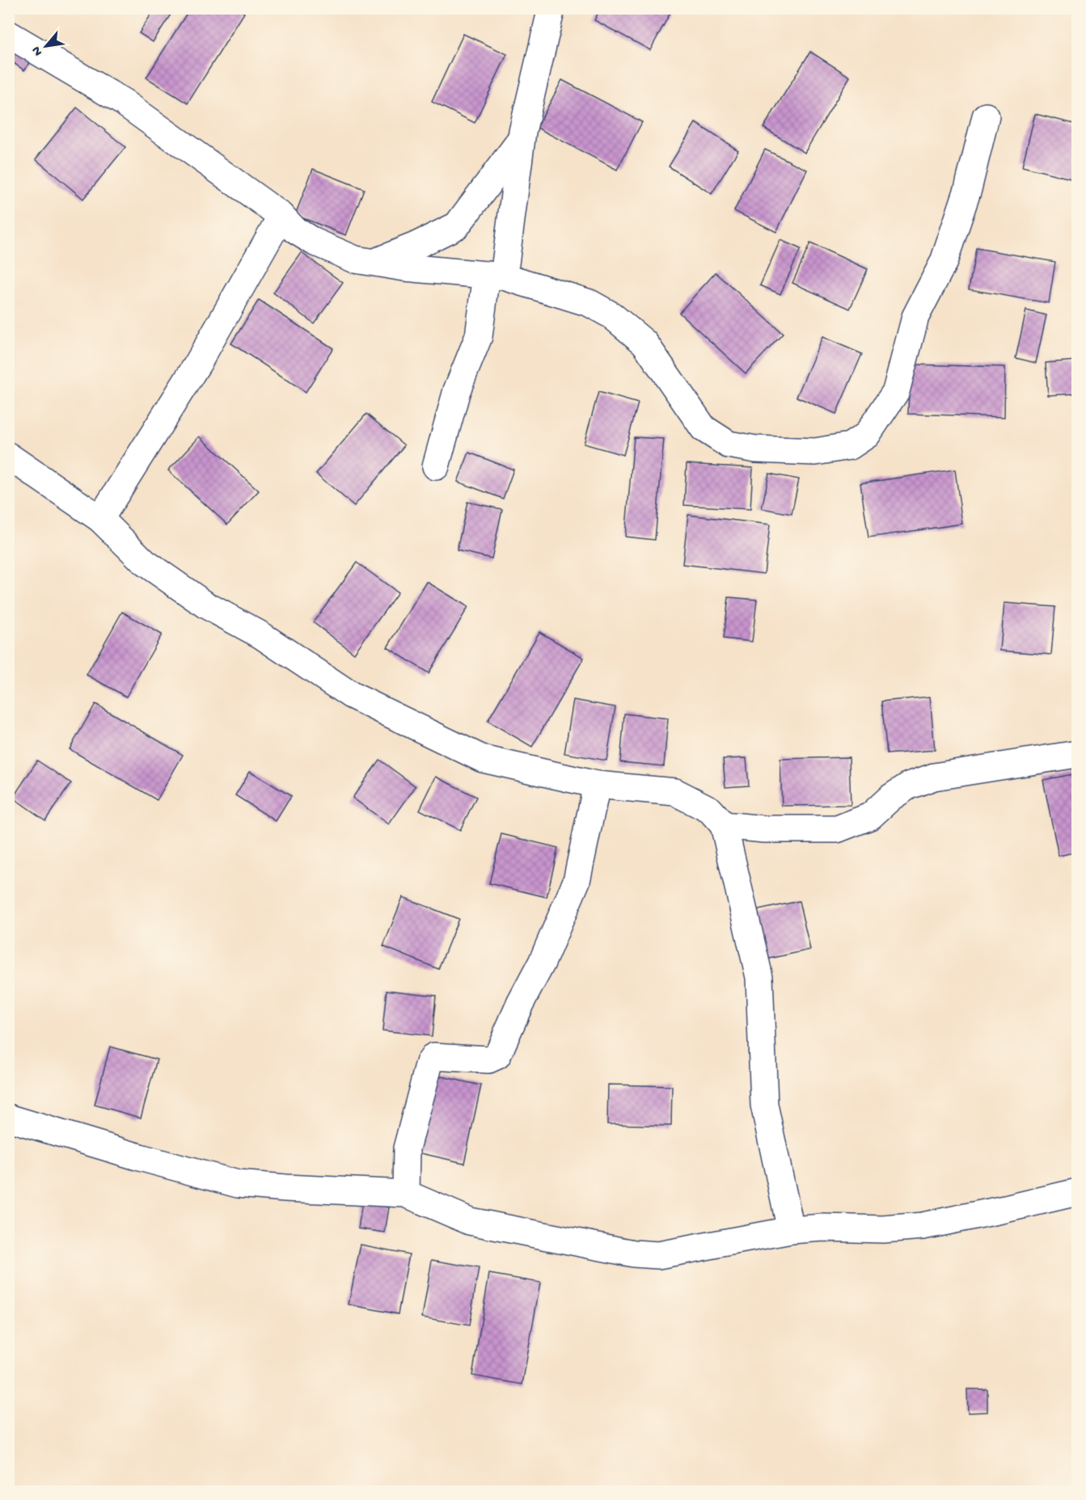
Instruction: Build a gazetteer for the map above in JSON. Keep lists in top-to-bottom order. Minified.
{"north":"bottom left"}
